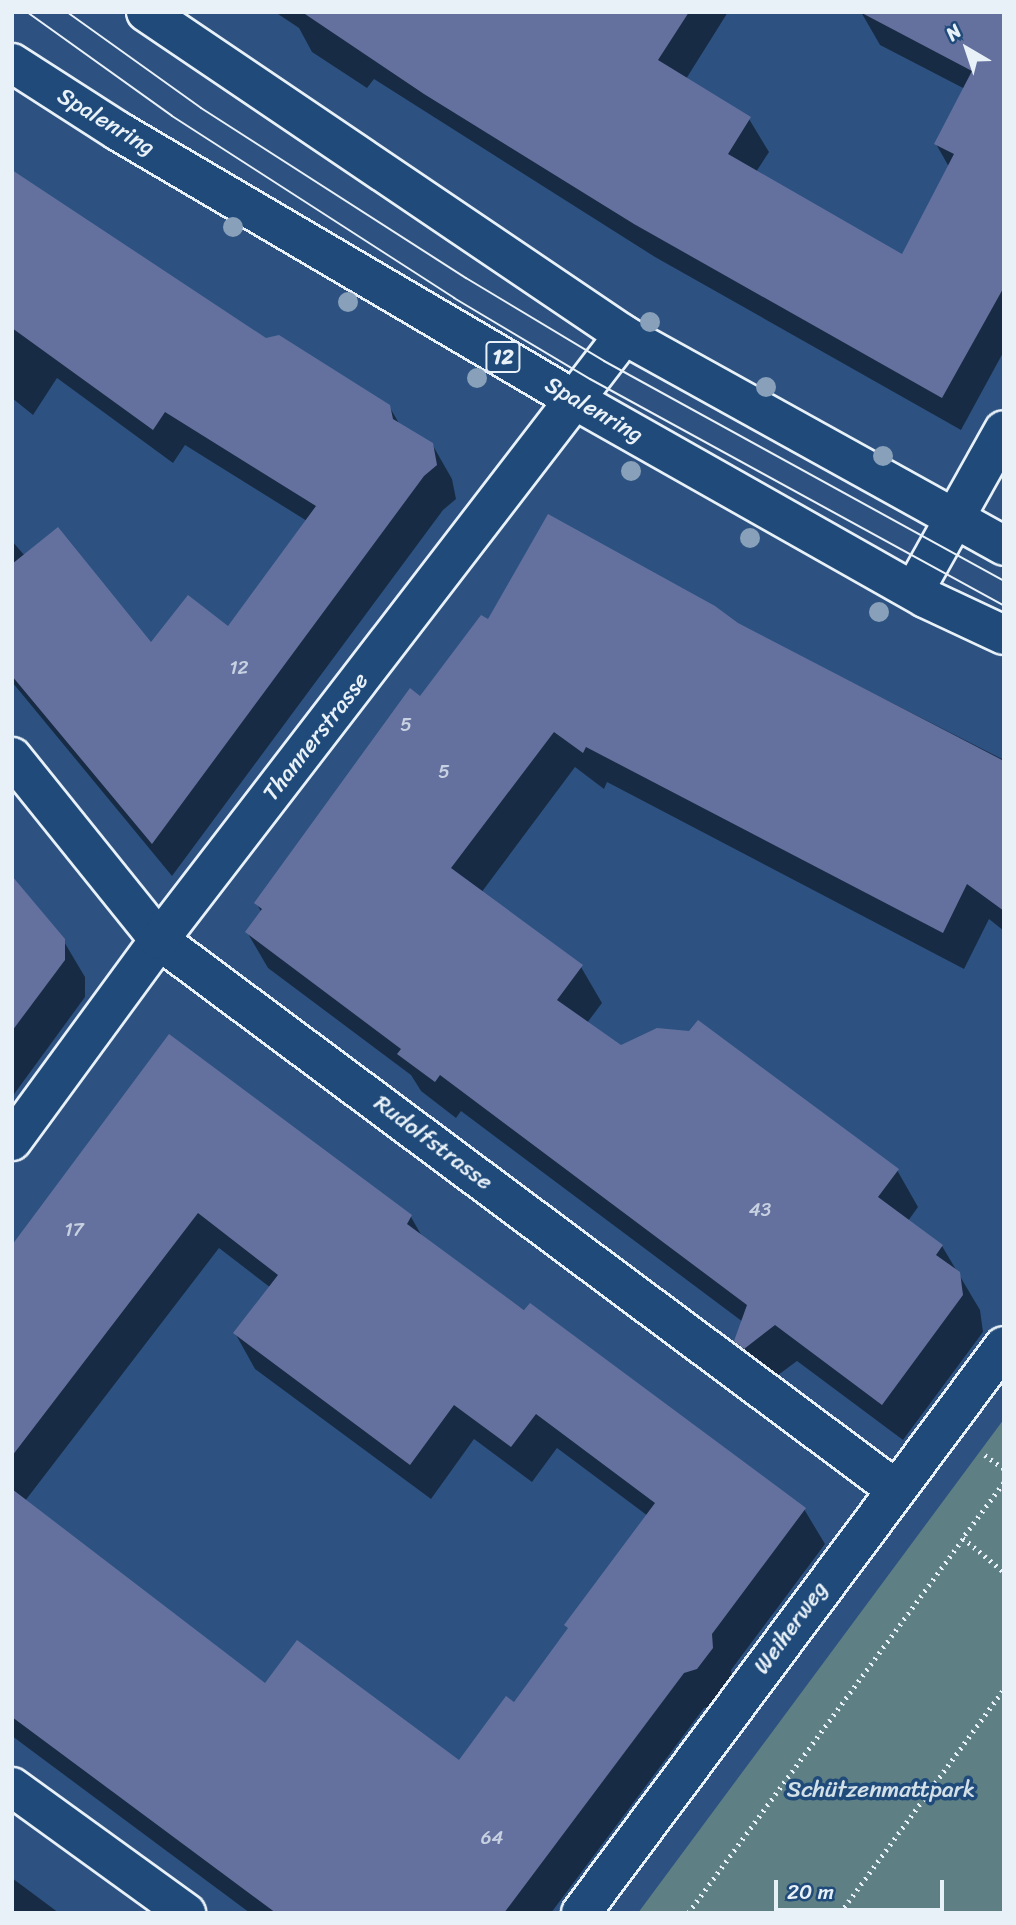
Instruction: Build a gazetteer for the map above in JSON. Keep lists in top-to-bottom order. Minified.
{"streets":{"street":["Spalenring","12","Thannerstrasse","Rudolfstrasse","Weiherweg"]},"crossings":[["Spalenring","Thannerstrasse"],["Thannerstrasse","Rudolfstrasse"],["Rudolfstrasse","Weiherweg"]],"parks":["Schützenmattpark"],"house_numbers":["12","5","5","43","17","64"],"scale_bar":"20 m","north":"top left"}
